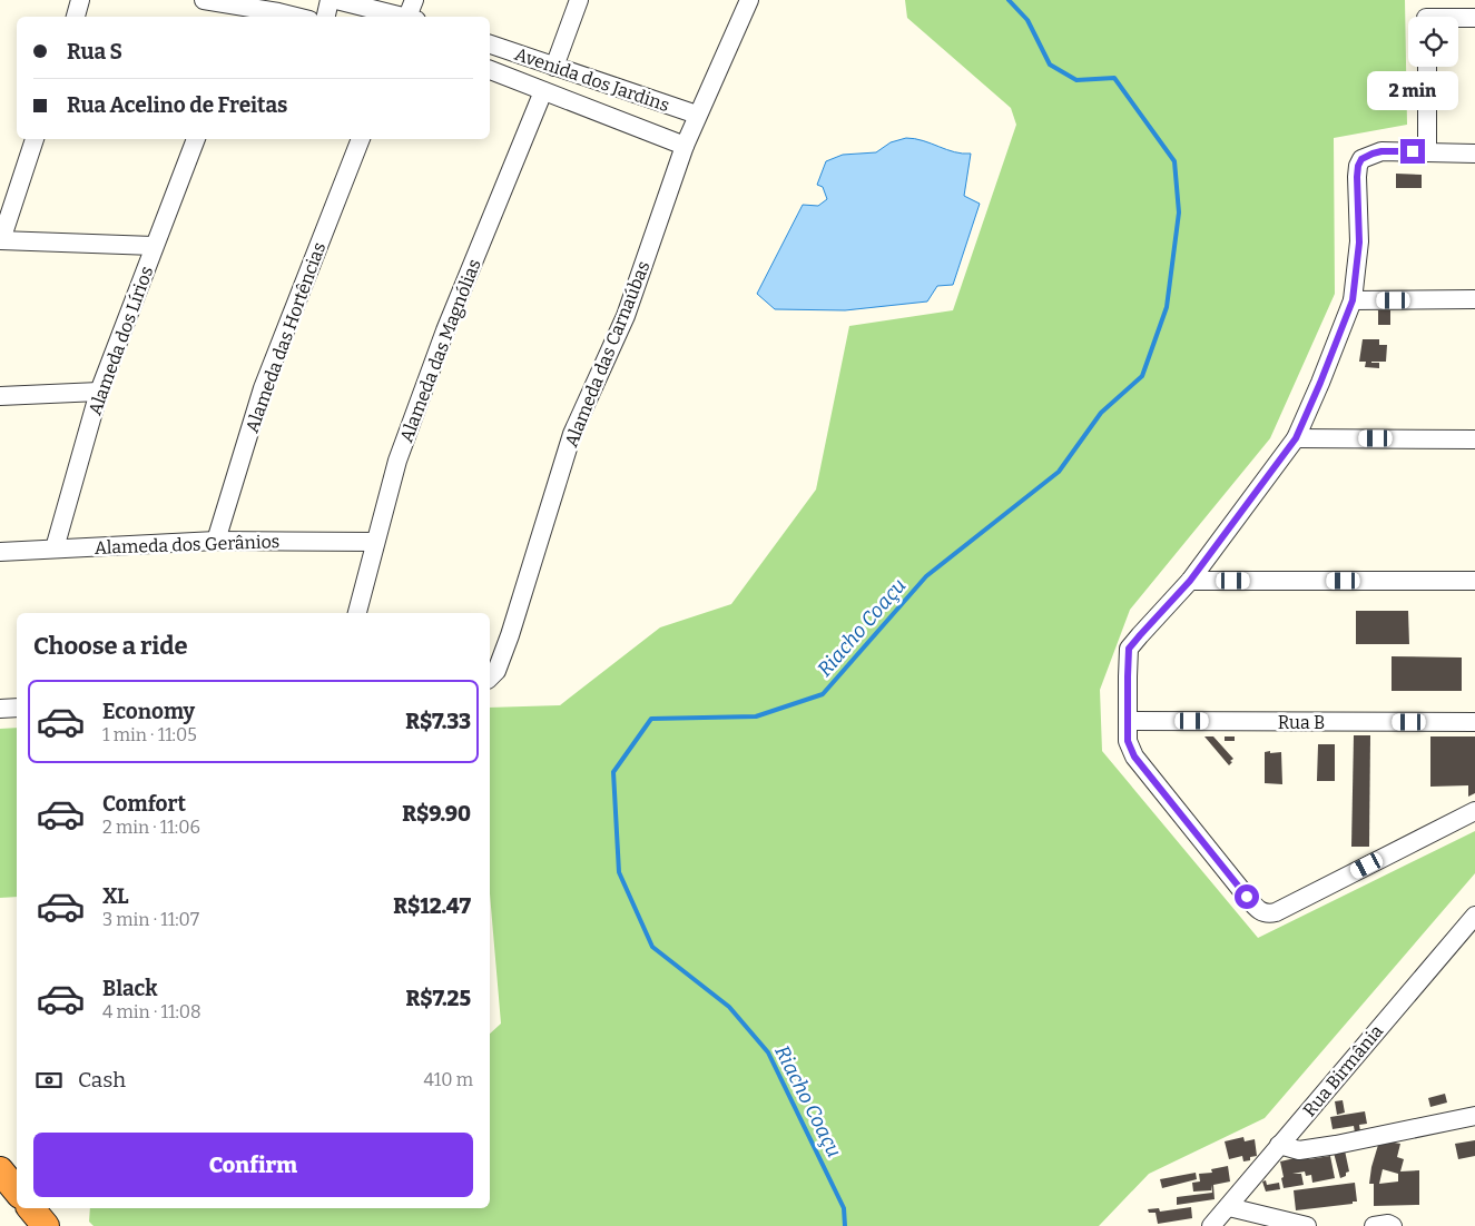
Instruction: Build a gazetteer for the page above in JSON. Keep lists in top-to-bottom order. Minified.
{"streets":{"street":["Avenida dos Jardins","Alameda das Hortências","Alameda dos Lírios","Alameda das Magnólias","Alameda das Carnaúbas","Alameda dos Gerânios","Rua B","Rua Birmânia"]},"crossings":[["Avenida dos Jardins","Alameda das Magnólias"],["Avenida dos Jardins","Alameda das Carnaúbas"],["Alameda das Hortências","Alameda dos Gerânios"],["Alameda dos Lírios","Alameda dos Gerânios"],["Alameda das Magnólias","Alameda dos Gerânios"]],"water":["Riacho Coaçu"],"page":{"banner":["Rua S","Rua Acelino de Freitas"],"bubble":"2 min","heading":"Choose a ride","list":[{"name":"Economy","note":"1 min · 11:05","value":"R$7.33"},{"name":"Comfort","note":"2 min · 11:06","value":"R$9.90"},{"name":"XL","note":"3 min · 11:07","value":"R$12.47"},{"name":"Black","note":"4 min · 11:08","value":"R$7.25"}],"pay":["Cash","410 m"],"buttons":"Confirm"}}
